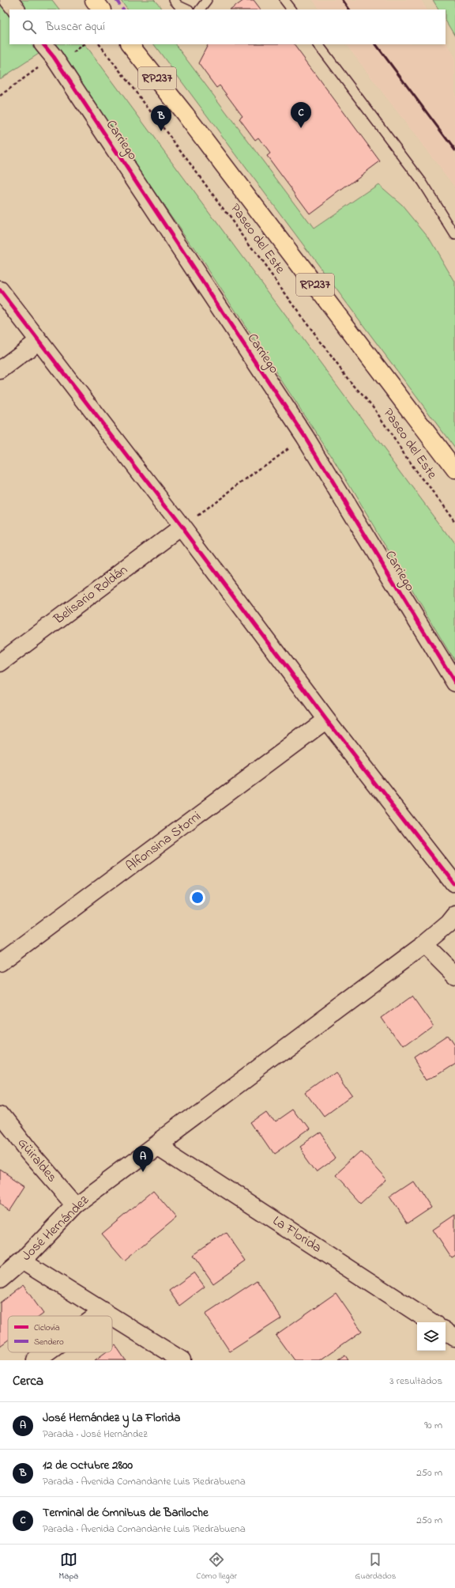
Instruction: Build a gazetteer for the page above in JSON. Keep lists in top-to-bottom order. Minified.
{"streets":{"main road":["RP237"],"street":["Carriego","Belisario Roldán","Alfonsina Storni","Güiraldes","José Hernández","La Florida"],"path":["Paseo del Este"]},"crossings":[["Güiraldes","José Hernández"],["José Hernández","La Florida"]],"legend":["Ciclovía","Sendero"],"page":{"search":"Buscar aquí","pins":["C","B","A"],"heading":["Cerca","3 resultados"],"list":[{"mark":"A","name":"José Hernández y La Florida","note":"Parada · José Hernández","value":"90 m"},{"mark":"B","name":"12 de Octubre 2800","note":"Parada · Avenida Comandante Luis Piedrabuena","value":"250 m"},{"mark":"C","name":"Terminal de Ómnibus de Bariloche","note":"Parada · Avenida Comandante Luis Piedrabuena","value":"250 m"}],"nav":["Mapa","Cómo llegar","Guardados"]}}
